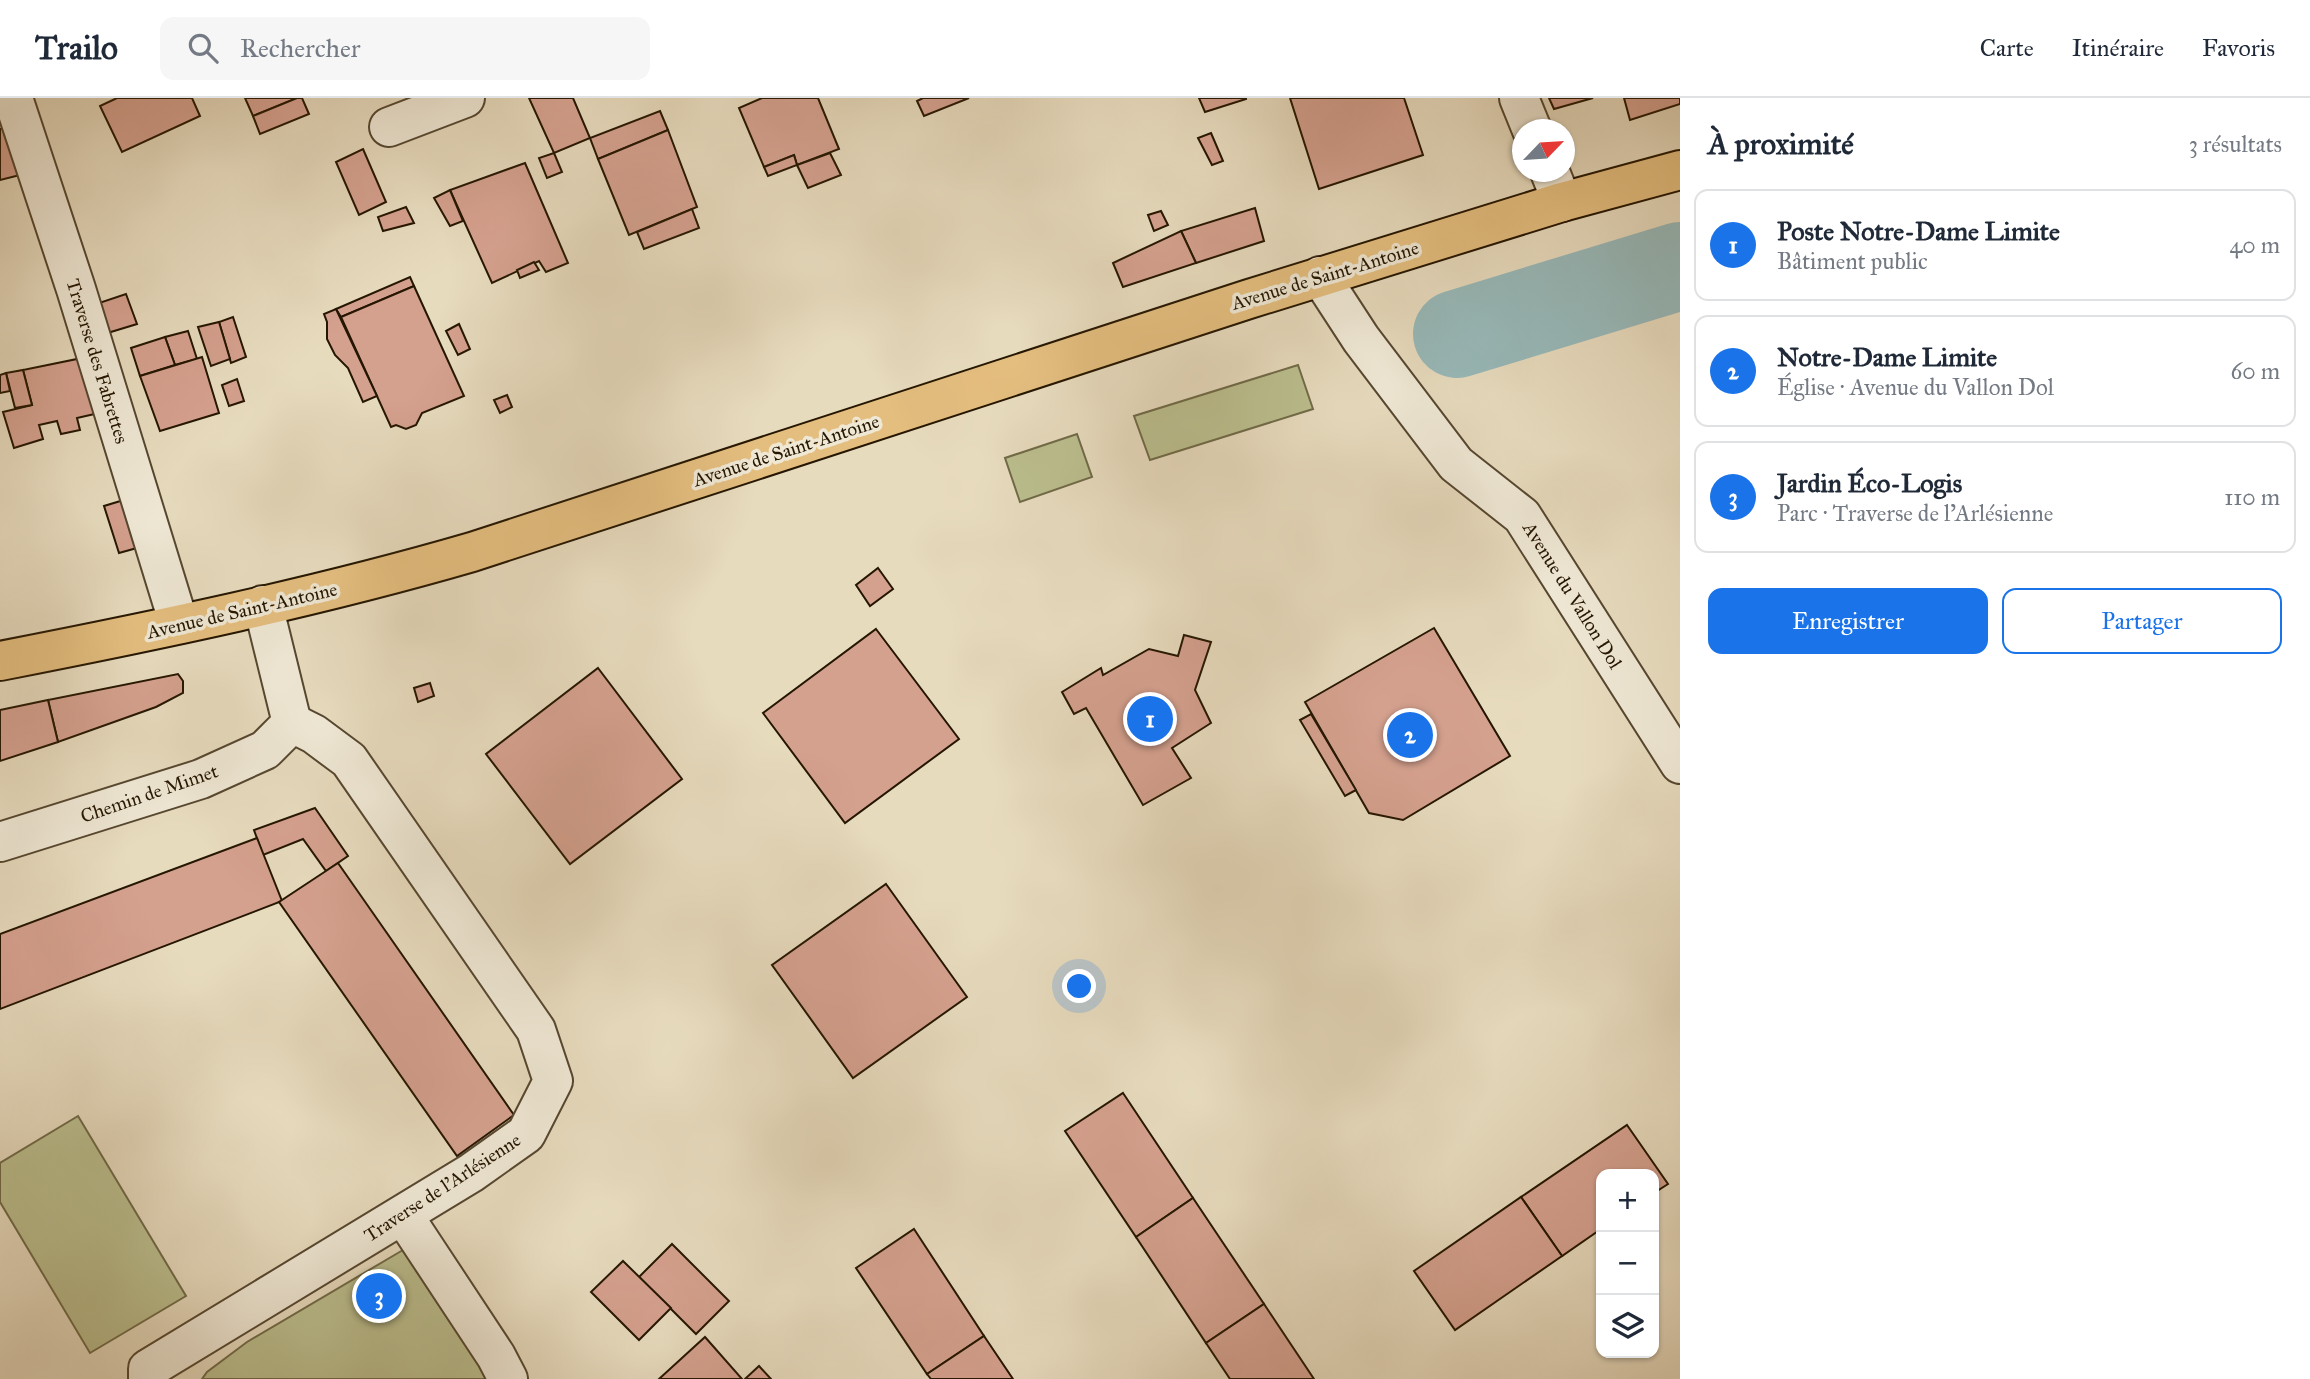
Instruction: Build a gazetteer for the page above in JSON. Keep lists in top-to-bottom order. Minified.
{"streets":{"main road":["Avenue de Saint-Antoine"],"street":["Traverse des Fabrettes","Avenue du Vallon Dol","Chemin de Mimet","Traverse de l'Arlésienne"]},"crossings":[["Avenue de Saint-Antoine","Traverse des Fabrettes"],["Avenue de Saint-Antoine","Avenue du Vallon Dol"],["Chemin de Mimet","Traverse de l'Arlésienne"]],"north":"top right","page":{"header":"Trailo","search":"Rechercher","nav":["Carte","Itinéraire","Favoris"],"heading":["À proximité","3 résultats"],"list":[{"mark":"1","name":"Poste Notre-Dame Limite","note":"Bâtiment public","value":"40 m"},{"mark":"2","name":"Notre-Dame Limite","note":"Église · Avenue du Vallon Dol","value":"60 m"},{"mark":"3","name":"Jardin Éco-Logis","note":"Parc · Traverse de l'Arlésienne","value":"110 m"}],"buttons":["Enregistrer","Partager"],"pins":["1","2","3"],"map_buttons":["+","−"]}}
